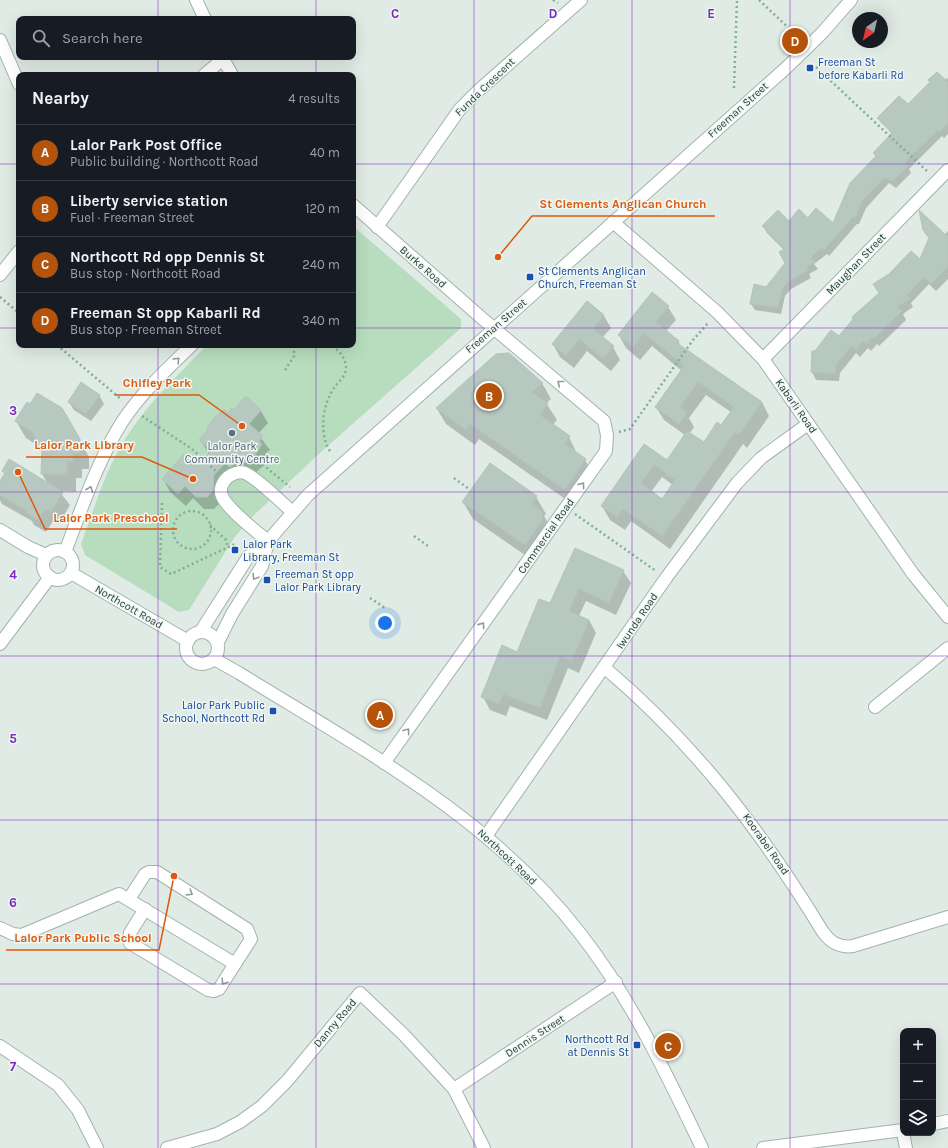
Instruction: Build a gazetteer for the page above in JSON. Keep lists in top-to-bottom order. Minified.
{"streets":{"street":["Funda Crescent","Freeman Street","Maughan Street","Burke Road","Kabarli Road","Commercial Road","Northcott Road","Iwunda Road","Koorabel Road","Danny Road","Dennis Street"]},"crossings":[["Funda Crescent","Burke Road"],["Freeman Street","Burke Road"],["Freeman Street","Kabarli Road"],["Freeman Street","Commercial Road"],["Freeman Street","Northcott Road"],["Maughan Street","Kabarli Road"],["Burke Road","Commercial Road"],["Kabarli Road","Iwunda Road"],["Commercial Road","Northcott Road"],["Northcott Road","Iwunda Road"],["Northcott Road","Dennis Street"],["Iwunda Road","Koorabel Road"],["Danny Road","Dennis Street"]],"one_way":["Commercial Road"],"places":{"transit":["Freeman St before Kabarli Rd","St Clements Anglican Church, Freeman St","Lalor Park Library, Freeman St","Freeman St opp Lalor Park Library","Lalor Park Public School, Northcott Rd","Northcott Rd at Dennis St"],"other":["St Clements Anglican Church","Chifley Park","Lalor Park Community Centre","Lalor Park Preschool","Lalor Park Library","Lalor Park Public School"]},"north":"bottom left","page":{"search":"Search here","pins":["D","B","A","C"],"heading":["Nearby","4 results"],"list":[{"mark":"A","name":"Lalor Park Post Office","note":"Public building · Northcott Road","value":"40 m"},{"mark":"B","name":"Liberty service station","note":"Fuel · Freeman Street","value":"120 m"},{"mark":"C","name":"Northcott Rd opp Dennis St","note":"Bus stop · Northcott Road","value":"240 m"},{"mark":"D","name":"Freeman St opp Kabarli Rd","note":"Bus stop · Freeman Street","value":"340 m"}],"map_buttons":["+","−"]},"grid":{"columns":["C","D","E"],"rows":["3","4","5","6","7"]}}
